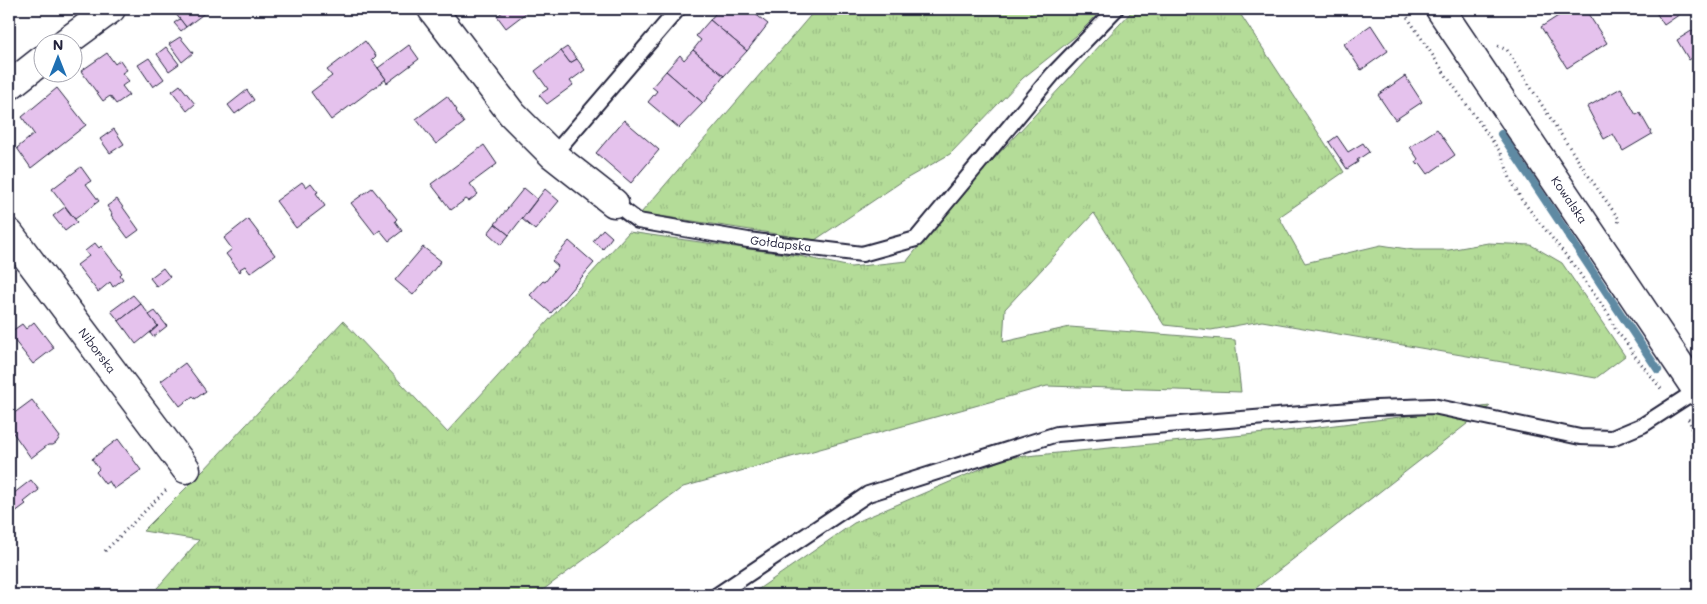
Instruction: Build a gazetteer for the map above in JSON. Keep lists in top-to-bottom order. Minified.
{"streets":{"street":["Kowalska","Gołdapska","Niborska"]},"north":"top"}
